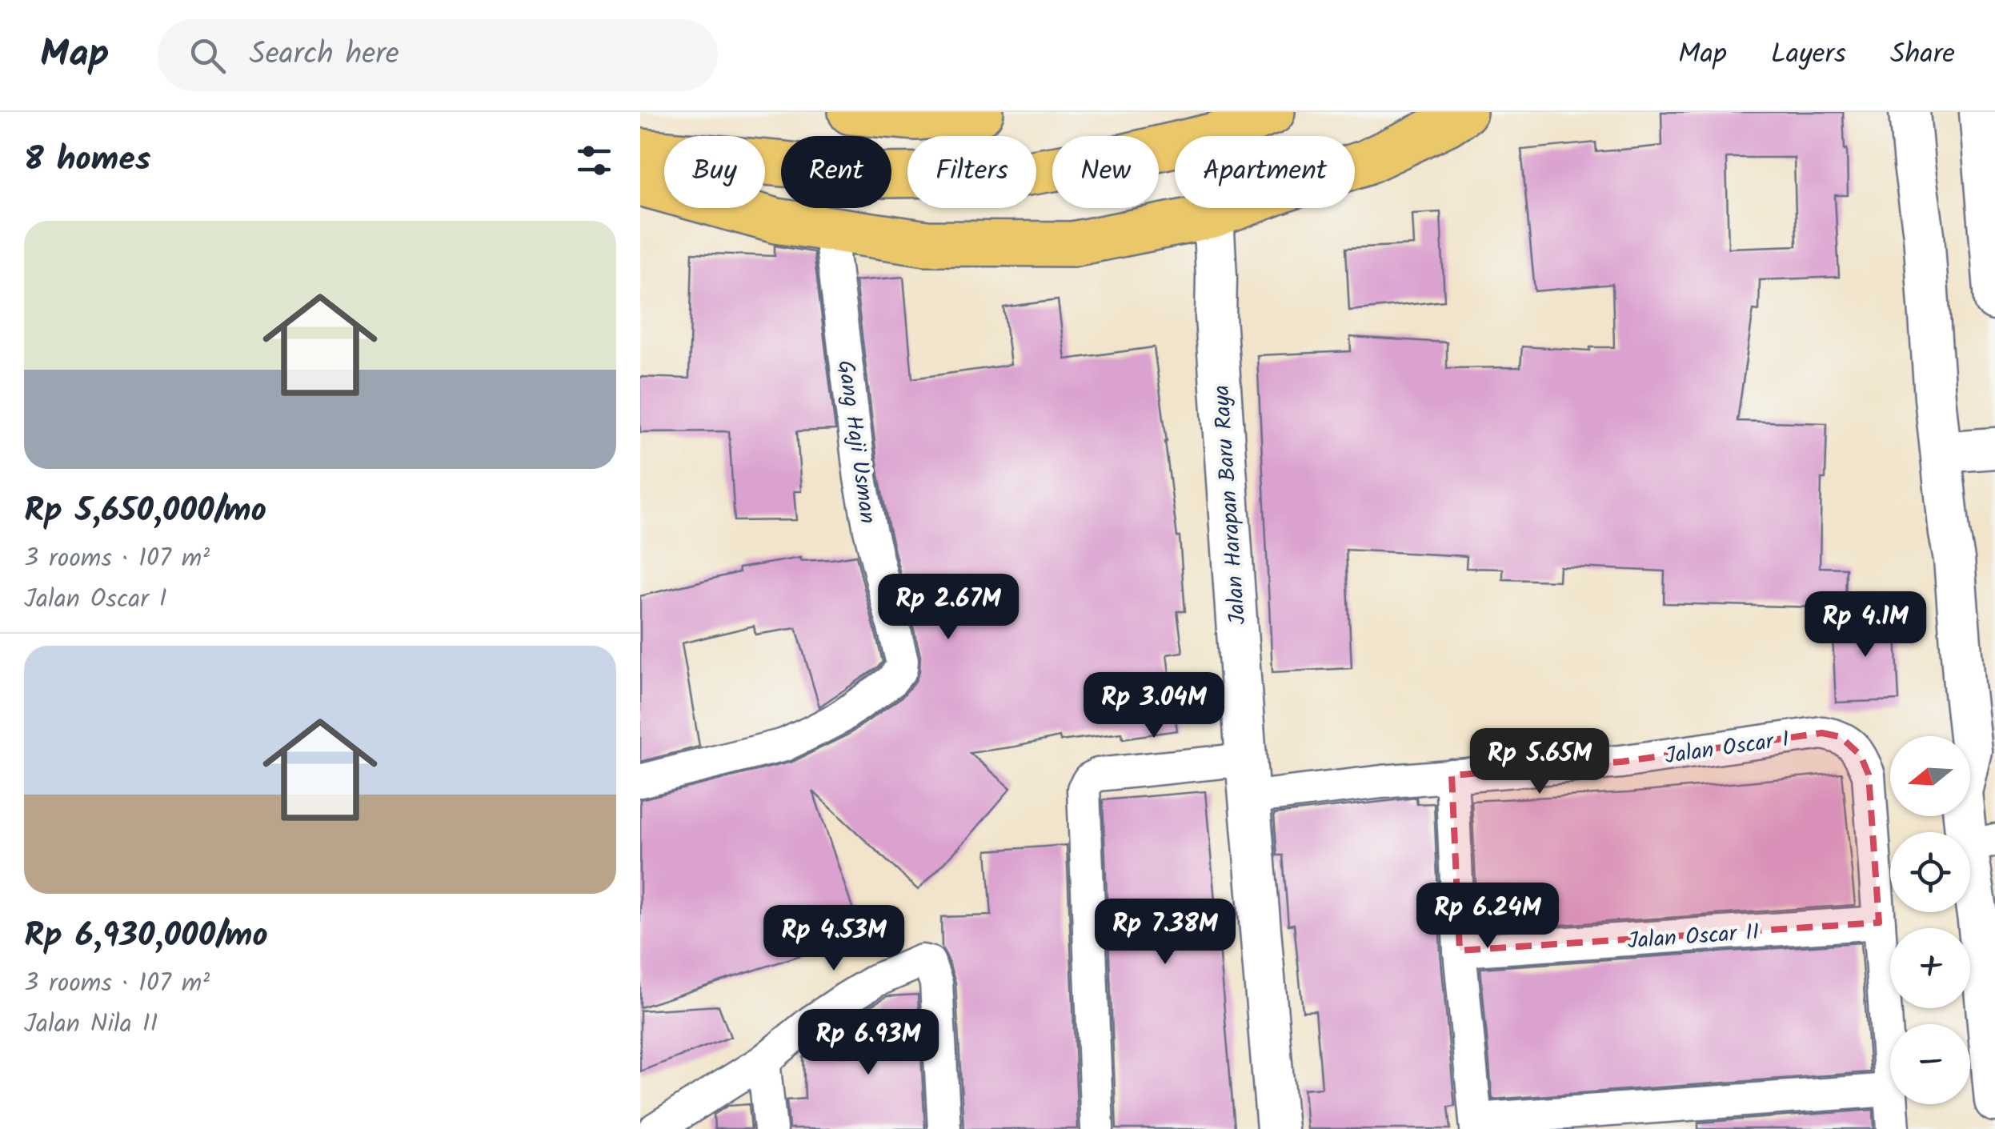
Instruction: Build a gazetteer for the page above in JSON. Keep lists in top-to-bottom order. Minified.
{"streets":{"street":["Gang Haji Usman","Jalan Harapan Baru Raya","Jalan Oscar I","Jalan Oscar II"]},"crossings":[["Jalan Harapan Baru Raya","Jalan Oscar I"],["Jalan Oscar I","Jalan Oscar II"]],"north":"left","page":{"header":"Map","search":"Search here","nav":["Map","Layers","Share"],"heading":"8 homes","chip":["Buy","Rent","Filters","New","Apartment"],"list":[{"name":"Rp 5,650,000/mo","note":"3 rooms · 107 m² · Jalan Oscar I"},{"name":"Rp 6,930,000/mo","note":"3 rooms · 107 m² · Jalan Nila II"}],"price":["Rp 2.67M","Rp 4.1M","Rp 3.04M","Rp 5.65M","Rp 6.24M","Rp 7.38M","Rp 4.53M","Rp 6.93M"],"map_buttons":["+","−"]}}
